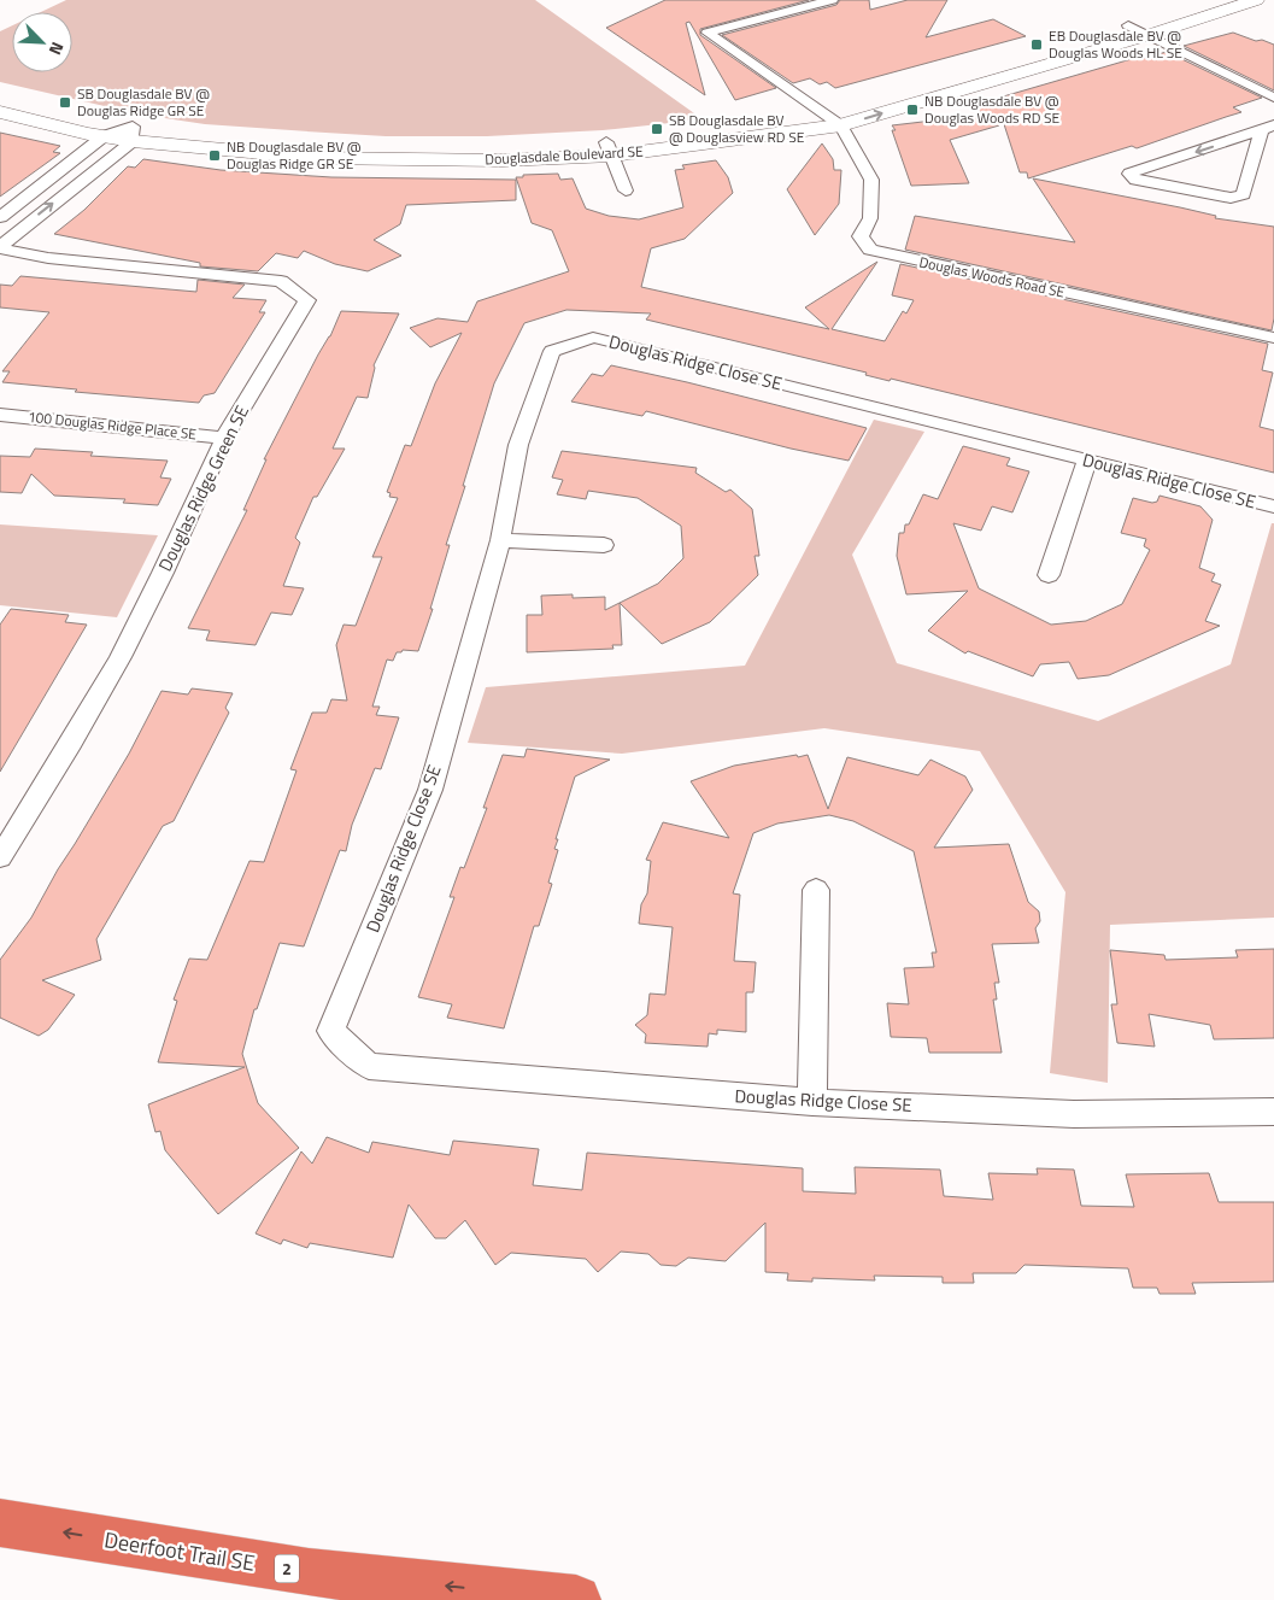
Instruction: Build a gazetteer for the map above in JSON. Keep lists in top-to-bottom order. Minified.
{"streets":{"highway":["Deerfoot Trail SE","2"],"street":["Douglasdale Boulevard SE","Douglas Woods Road SE","Douglas Ridge Close SE","100 Douglas Ridge Place SE","Douglas Ridge Green SE"]},"crossings":[["Douglasdale Boulevard SE","Douglas Woods Road SE"],["Douglasdale Boulevard SE","Douglas Ridge Green SE"],["100 Douglas Ridge Place SE","Douglas Ridge Green SE"]],"one_way":["Deerfoot Trail SE"],"places":{"transit":["EB Douglasdale BV @ Douglas Woods HL SE","SB Douglasdale BV @ Douglas Ridge GR SE","NB Douglasdale BV @ Douglas Woods RD SE","SB Douglasdale BV @ Douglasview RD SE","NB Douglasdale BV @ Douglas Ridge GR SE"]},"north":"bottom right"}
